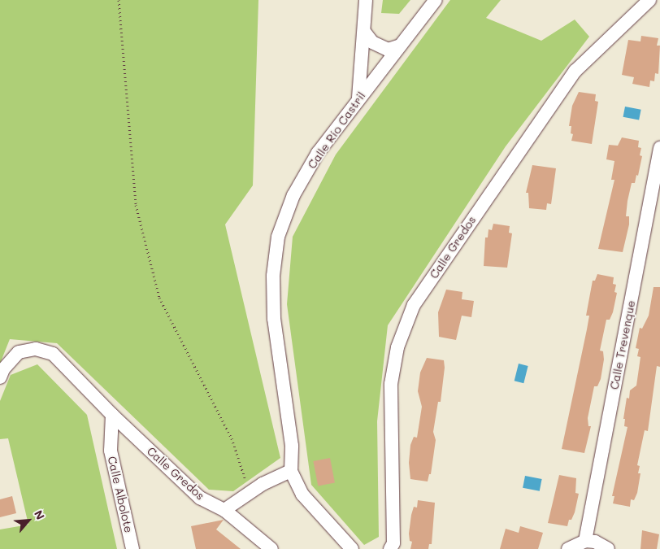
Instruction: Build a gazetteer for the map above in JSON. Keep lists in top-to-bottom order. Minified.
{"streets":{"street":["Calle Río Castril","Calle Gredos","Calle Trevenque","Calle Albolote"]},"crossings":[["Calle Gredos","Calle Albolote"]],"north":"top right"}
